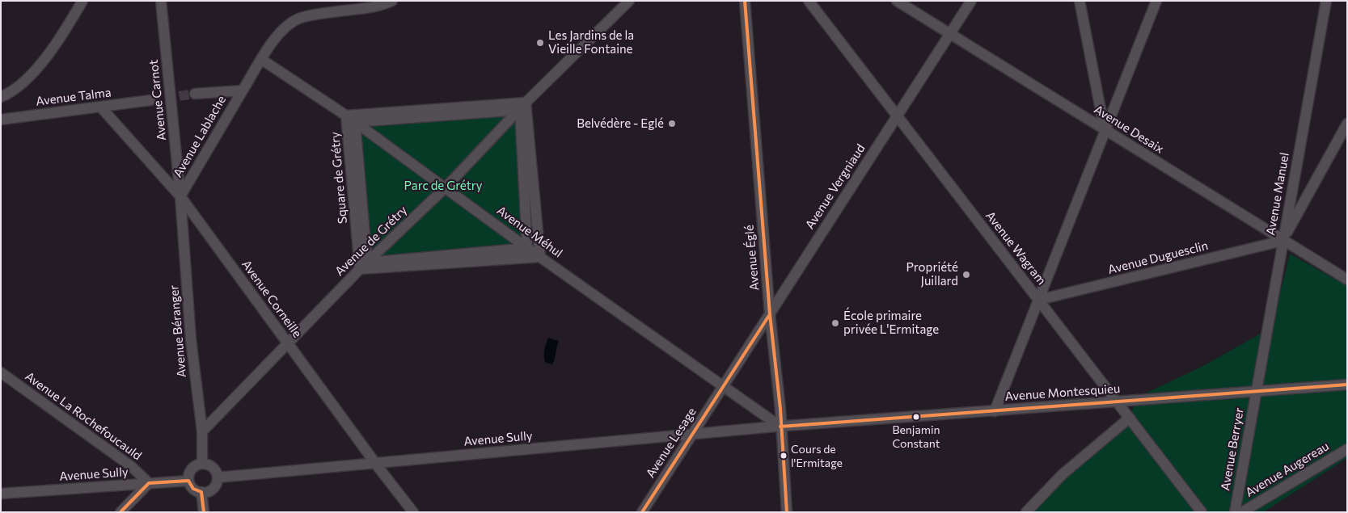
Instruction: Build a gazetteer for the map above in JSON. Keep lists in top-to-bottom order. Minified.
{"streets":{"street":["Avenue Talma","Avenue Carnot","Avenue Desaix","Avenue Lablache","Square de Grétry","Avenue Vergniaud","Avenue Manuel","Avenue Méhul","Avenue de Grétry","Avenue Wagram","Avenue Églé","Avenue Duguesclin","Avenue Corneille","Avenue Béranger","Avenue Montesquieu","Avenue La Rochefoucauld","Avenue Sully","Avenue Lesage","Avenue Berryer","Avenue Augereau"]},"crossings":[["Avenue Talma","Avenue Corneille"],["Avenue Carnot","Avenue Lablache"],["Avenue Carnot","Avenue Corneille"],["Avenue Carnot","Avenue Béranger"],["Avenue Desaix","Avenue Vergniaud"],["Avenue Desaix","Avenue Manuel"],["Avenue Desaix","Avenue Duguesclin"],["Avenue Lablache","Avenue Corneille"],["Avenue Lablache","Avenue Béranger"],["Square de Grétry","Avenue Méhul"],["Square de Grétry","Avenue de Grétry"],["Avenue Vergniaud","Avenue Méhul"],["Avenue Vergniaud","Avenue Wagram"],["Avenue Vergniaud","Avenue Églé"],["Avenue Vergniaud","Avenue Lesage"],["Avenue Manuel","Avenue Duguesclin"],["Avenue Manuel","Avenue Montesquieu"],["Avenue Manuel","Avenue Berryer"],["Avenue Méhul","Avenue de Grétry"],["Avenue Méhul","Avenue Églé"],["Avenue Méhul","Avenue Montesquieu"],["Avenue Méhul","Avenue Sully"],["Avenue Méhul","Avenue Lesage"],["Avenue de Grétry","Avenue Corneille"],["Avenue de Grétry","Avenue Béranger"],["Avenue Wagram","Avenue Duguesclin"],["Avenue Wagram","Avenue Montesquieu"],["Avenue Églé","Avenue Montesquieu"],["Avenue Églé","Avenue Sully"],["Avenue Corneille","Avenue Béranger"],["Avenue Corneille","Avenue Sully"],["Avenue Béranger","Avenue Sully"],["Avenue Montesquieu","Avenue Sully"],["Avenue Montesquieu","Avenue Berryer"],["Avenue La Rochefoucauld","Avenue Sully"],["Avenue Sully","Avenue Lesage"]],"parks":["Parc de Grétry"],"places":["Les Jardins de la Vieille Fontaine","Belvédère - Eglé","Propriété Juillard","École primaire privée L'Ermitage","Benjamin Constant","Cours de l'Ermitage"]}
